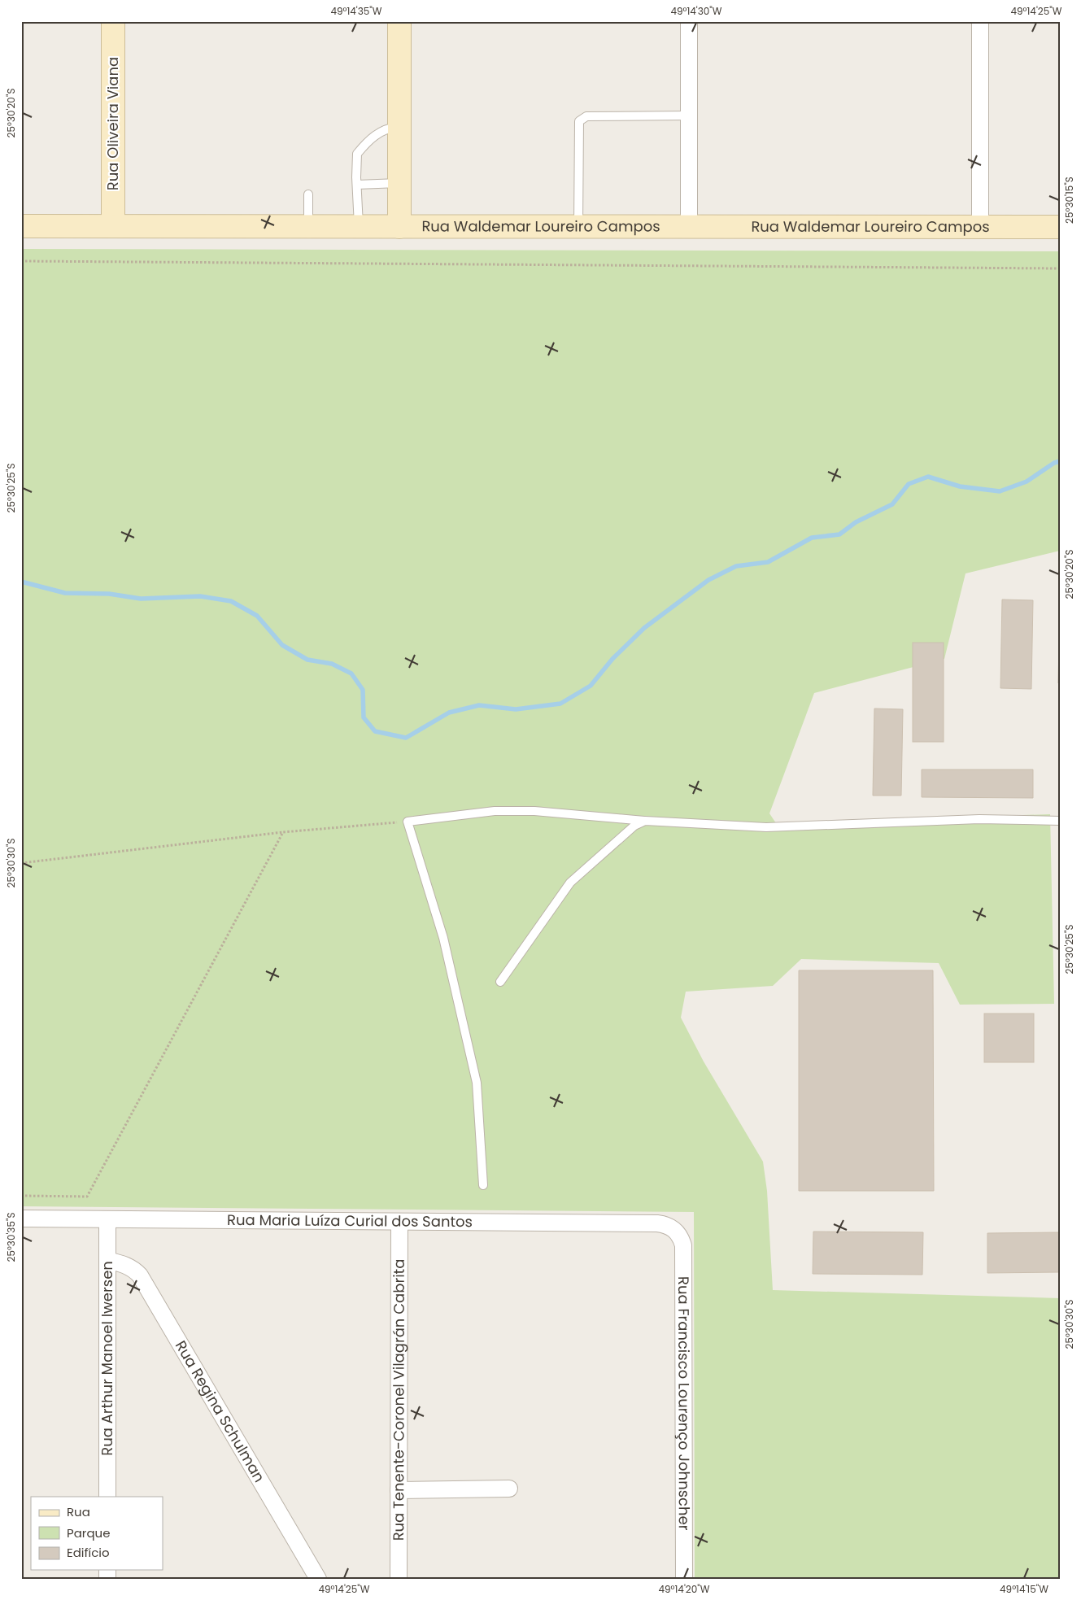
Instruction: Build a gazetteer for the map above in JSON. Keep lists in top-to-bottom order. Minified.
{"streets":{"main road":["Rua Oliveira Viana","Rua Waldemar Loureiro Campos"],"street":["Rua Maria Luíza Curial dos Santos","Rua Arthur Manoel Iwersen","Rua Tenente-Coronel Vilagrán Cabrita","Rua Francisco Lourenço Johnscher","Rua Regina Schulman"]},"crossings":[["Rua Oliveira Viana","Rua Waldemar Loureiro Campos"],["Rua Maria Luíza Curial dos Santos","Rua Arthur Manoel Iwersen"],["Rua Maria Luíza Curial dos Santos","Rua Tenente-Coronel Vilagrán Cabrita"],["Rua Maria Luíza Curial dos Santos","Rua Francisco Lourenço Johnscher"],["Rua Arthur Manoel Iwersen","Rua Regina Schulman"]],"legend":["Rua","Parque","Edifício"],"coordinates":["49°14'35\"W","49°14'30\"W","49°14'25\"W","25°30'20\"S","25°30'15\"S","25°30'25\"S","25°30'30\"S","25°30'35\"S","49°14'20\"W","49°14'15\"W"]}
